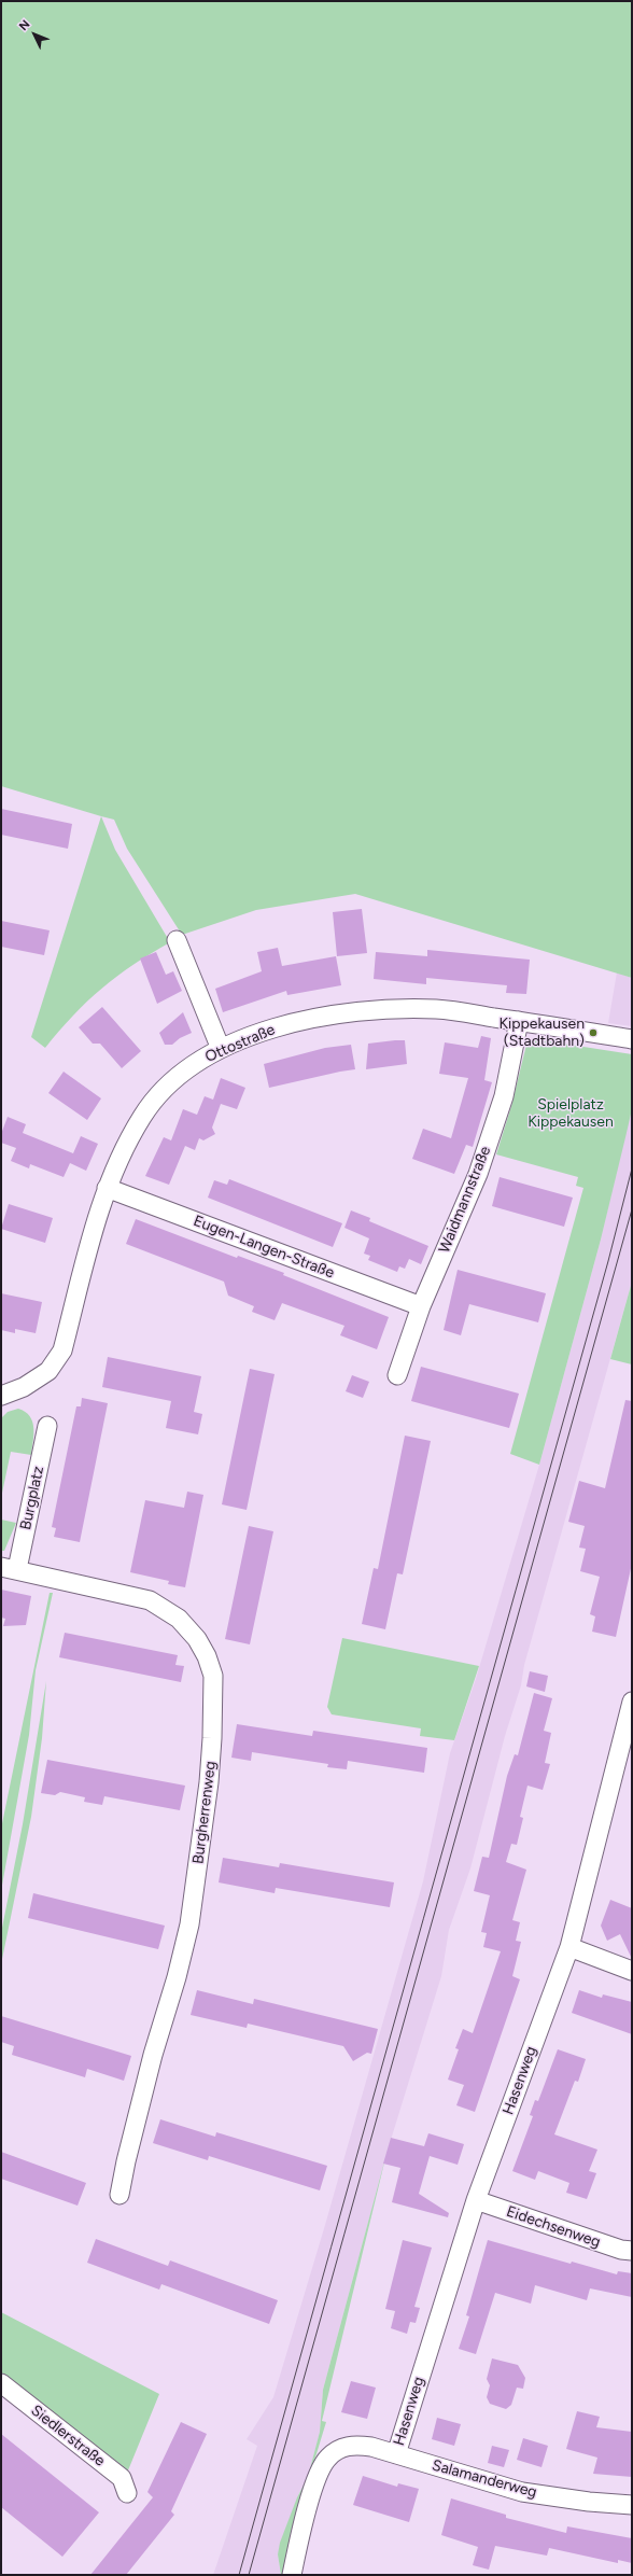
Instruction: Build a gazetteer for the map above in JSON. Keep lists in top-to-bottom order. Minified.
{"streets":{"street":["Ottostraße","Waidmannstraße","Eugen-Langen-Straße","Burgplatz","Burgherrenweg","Hasenweg","Eidechsenweg","Siedlerstraße","Salamanderweg"]},"crossings":[["Ottostraße","Waidmannstraße"],["Ottostraße","Eugen-Langen-Straße"],["Waidmannstraße","Eugen-Langen-Straße"],["Burgplatz","Burgherrenweg"],["Hasenweg","Eidechsenweg"],["Hasenweg","Salamanderweg"]],"parks":["Spielplatz Kippekausen"],"places":["Kippekausen (Stadtbahn)"],"north":"top left"}
